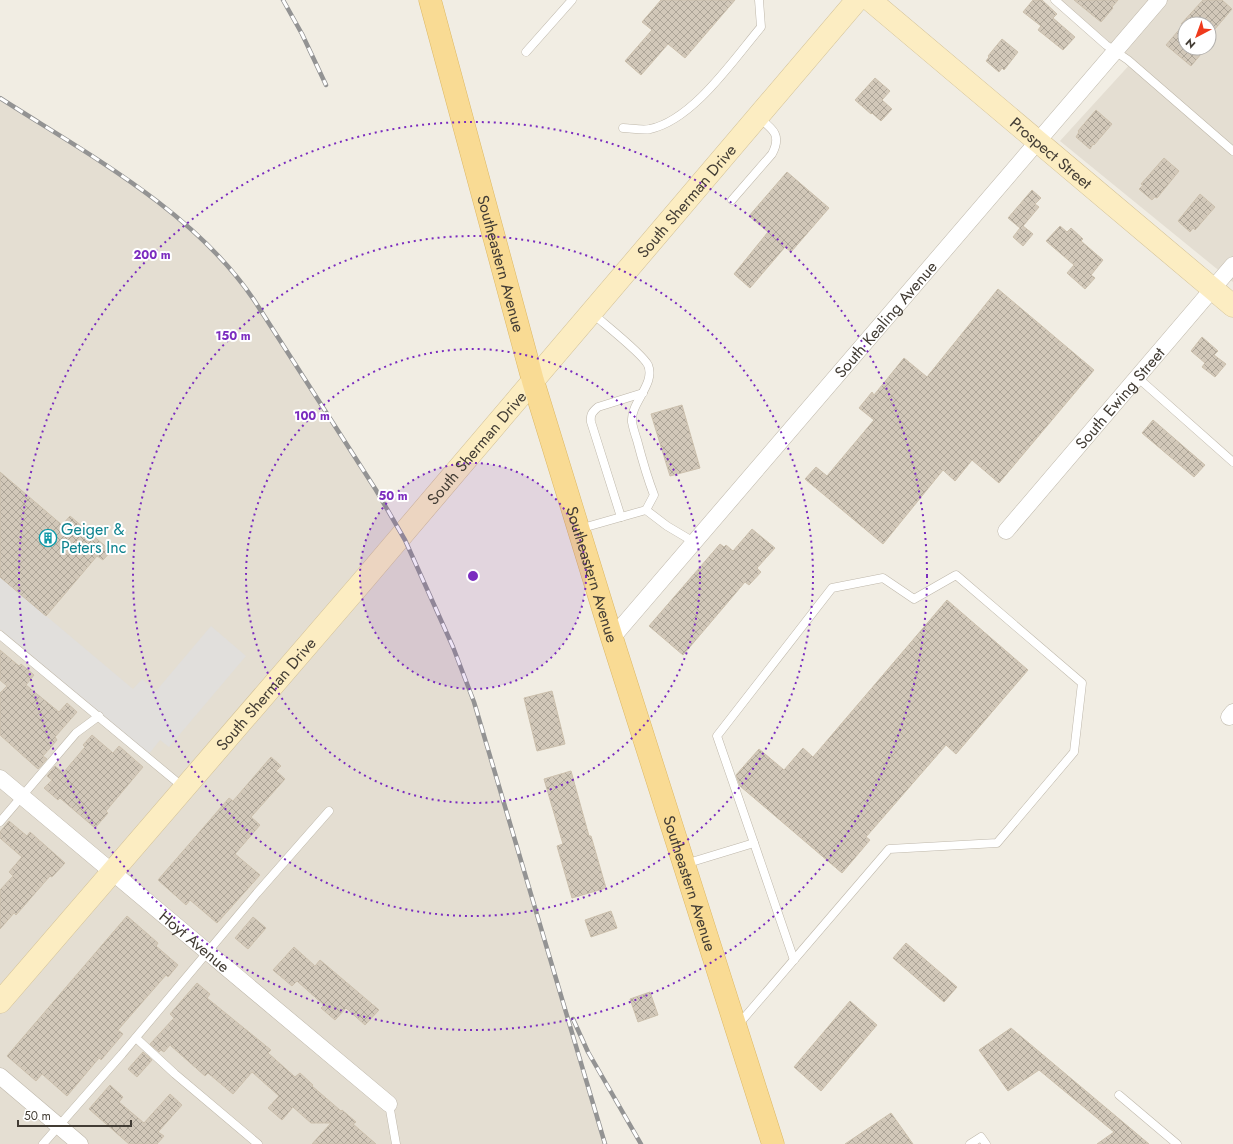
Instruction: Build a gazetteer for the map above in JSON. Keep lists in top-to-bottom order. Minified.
{"streets":{"main road":["Prospect Street","South Sherman Drive","Southeastern Avenue"],"street":["South Kealing Avenue","South Ewing Street","Hoyt Avenue"]},"crossings":[["Prospect Street","South Kealing Avenue"],["Prospect Street","South Ewing Street"],["South Sherman Drive","Southeastern Avenue"],["South Sherman Drive","Hoyt Avenue"],["Southeastern Avenue","South Kealing Avenue"]],"places":{"building":["Geiger & Peters Inc"]},"scale_bar":"50 m","north":"bottom left","rings":["200 m","150 m","100 m","50 m"]}
